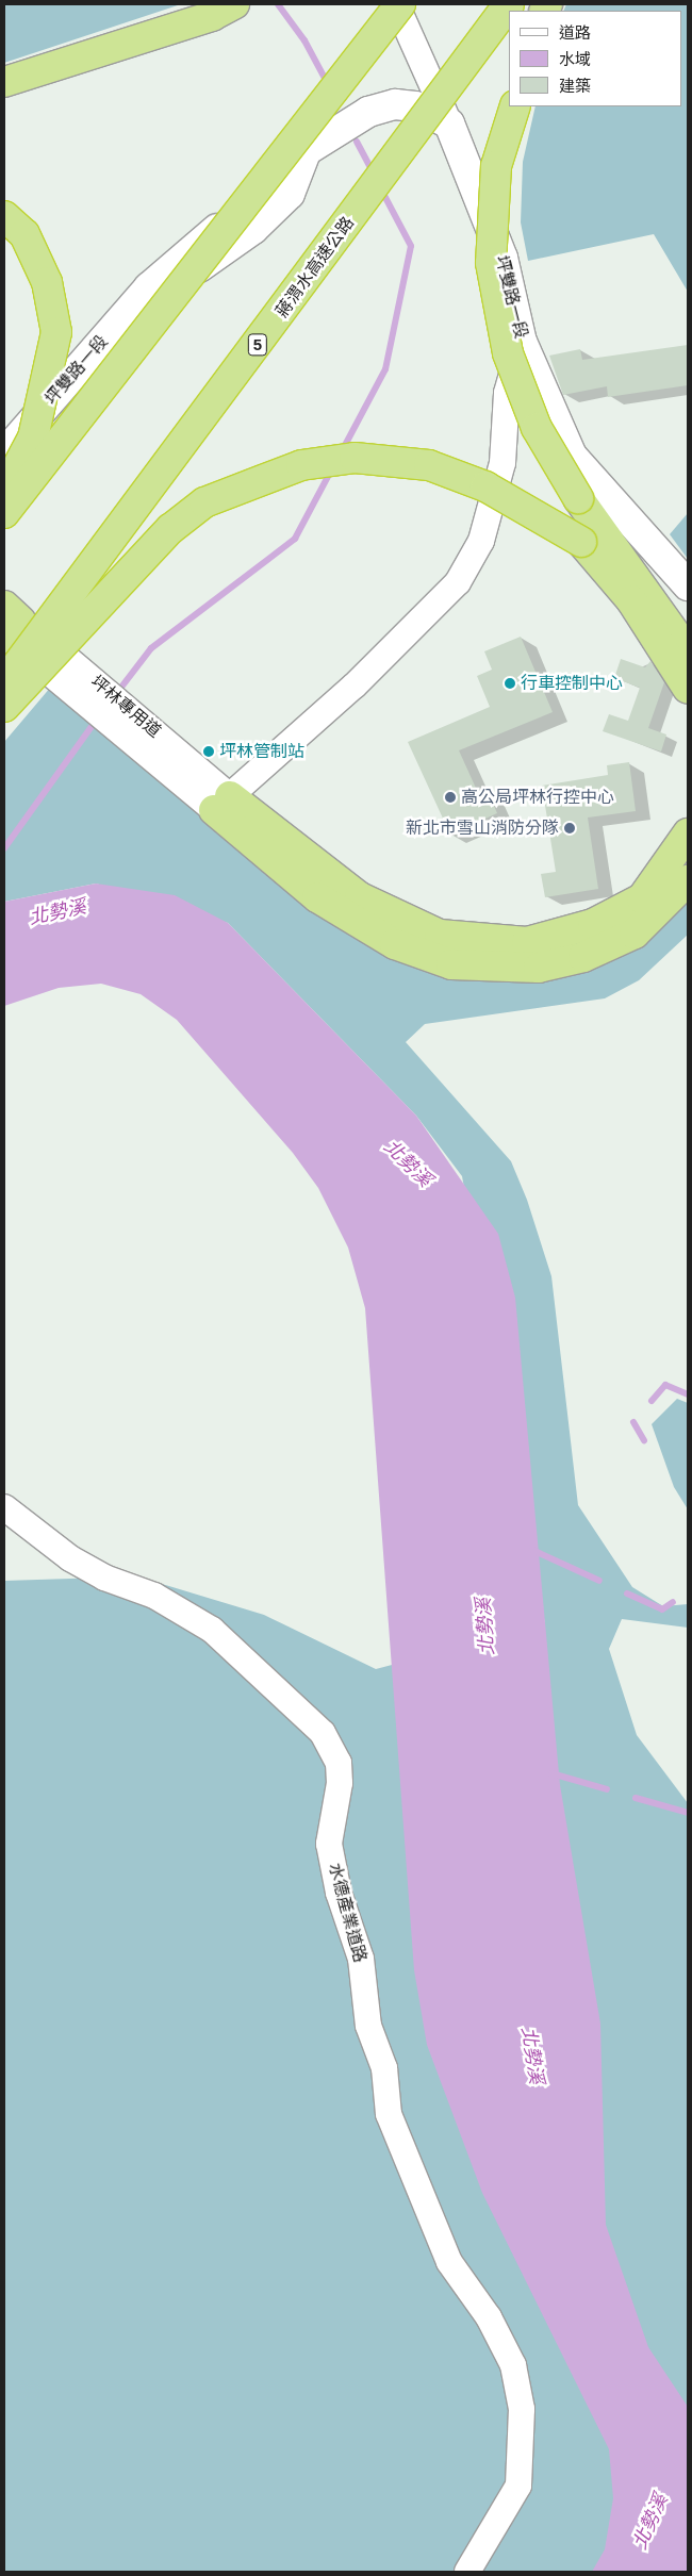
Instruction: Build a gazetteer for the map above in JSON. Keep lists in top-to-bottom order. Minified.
{"streets":{"highway":["蔣渭水高速公路","5"],"street":["坪雙路一段","坪林專用道","水德產業道路"]},"water":["北勢溪"],"places":["行車控制中心","坪林管制站","高公局坪林行控中心","新北市雪山消防分隊"],"legend":["道路","水域","建築"]}
